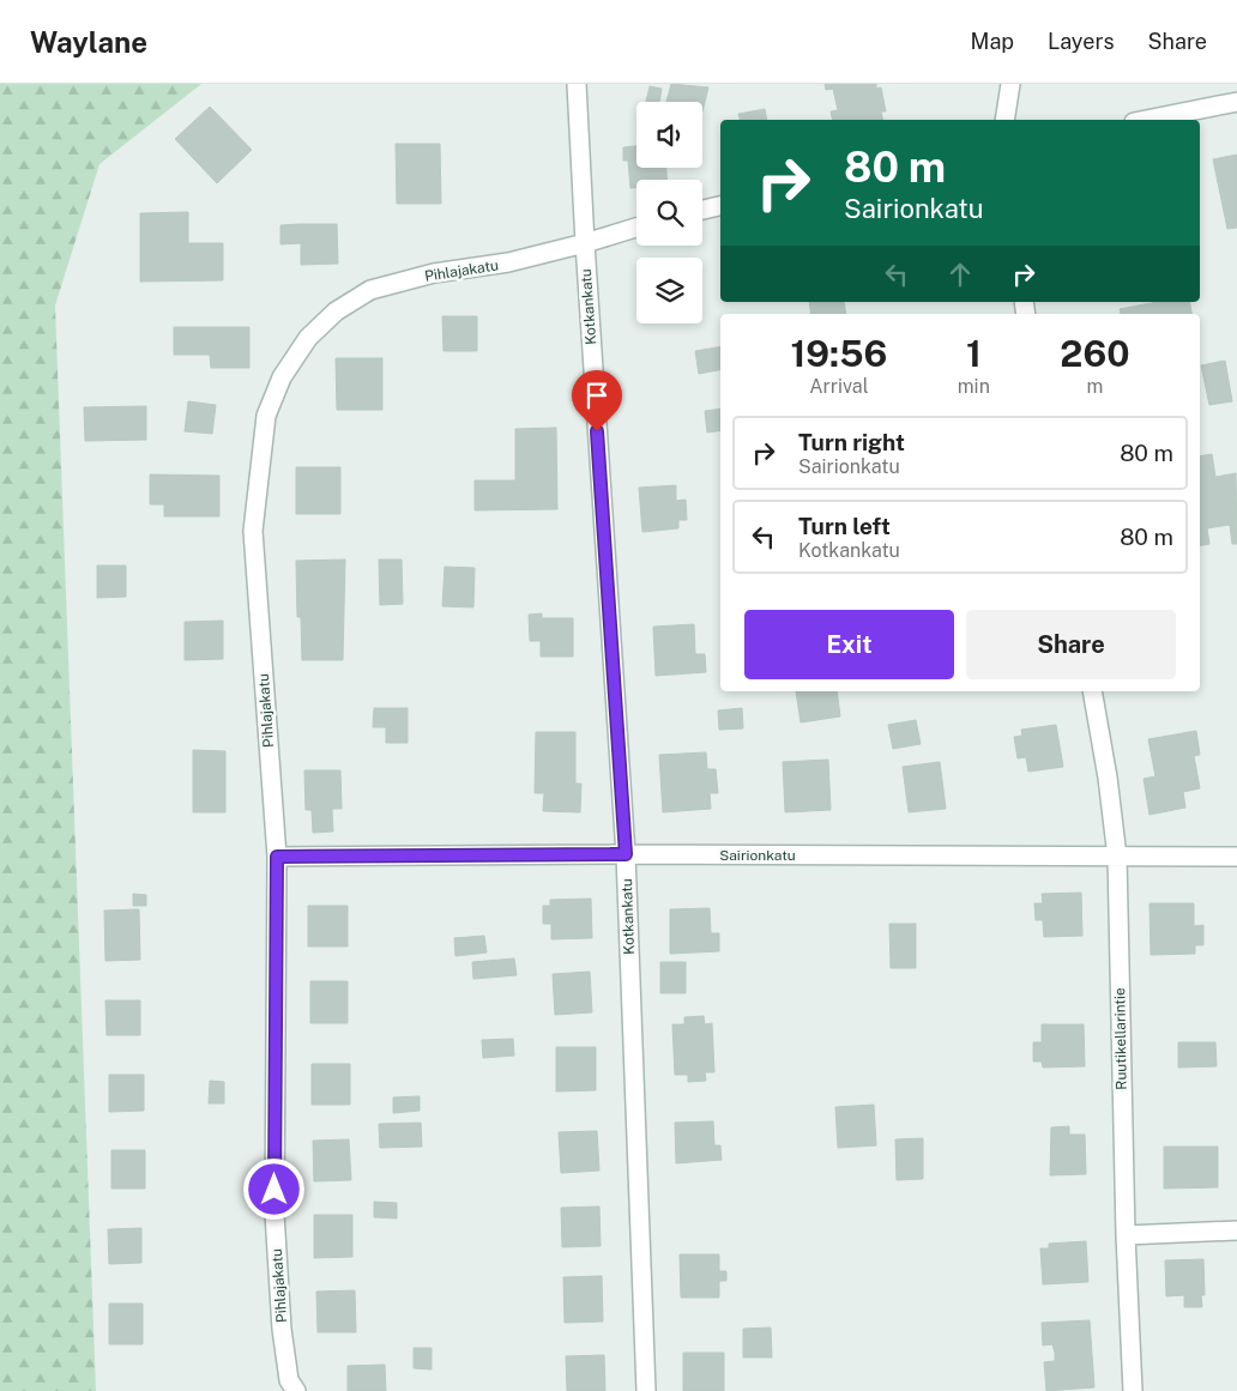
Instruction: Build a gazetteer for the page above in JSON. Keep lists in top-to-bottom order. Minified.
{"streets":{"street":["Pihlajakatu","Kotkankatu","Sairionkatu","Ruutikellarintie"]},"crossings":[["Pihlajakatu","Kotkankatu"],["Pihlajakatu","Sairionkatu"],["Kotkankatu","Sairionkatu"],["Sairionkatu","Ruutikellarintie"]],"page":{"header":"Waylane","nav":["Map","Layers","Share"],"turn":["80 m","Sairionkatu"],"eta":["19:56","Arrival","1","min","260","m"],"list":[{"name":"Turn right","note":"Sairionkatu","value":"80 m"},{"name":"Turn left","note":"Kotkankatu","value":"80 m"}],"buttons":["Exit","Share"]}}
